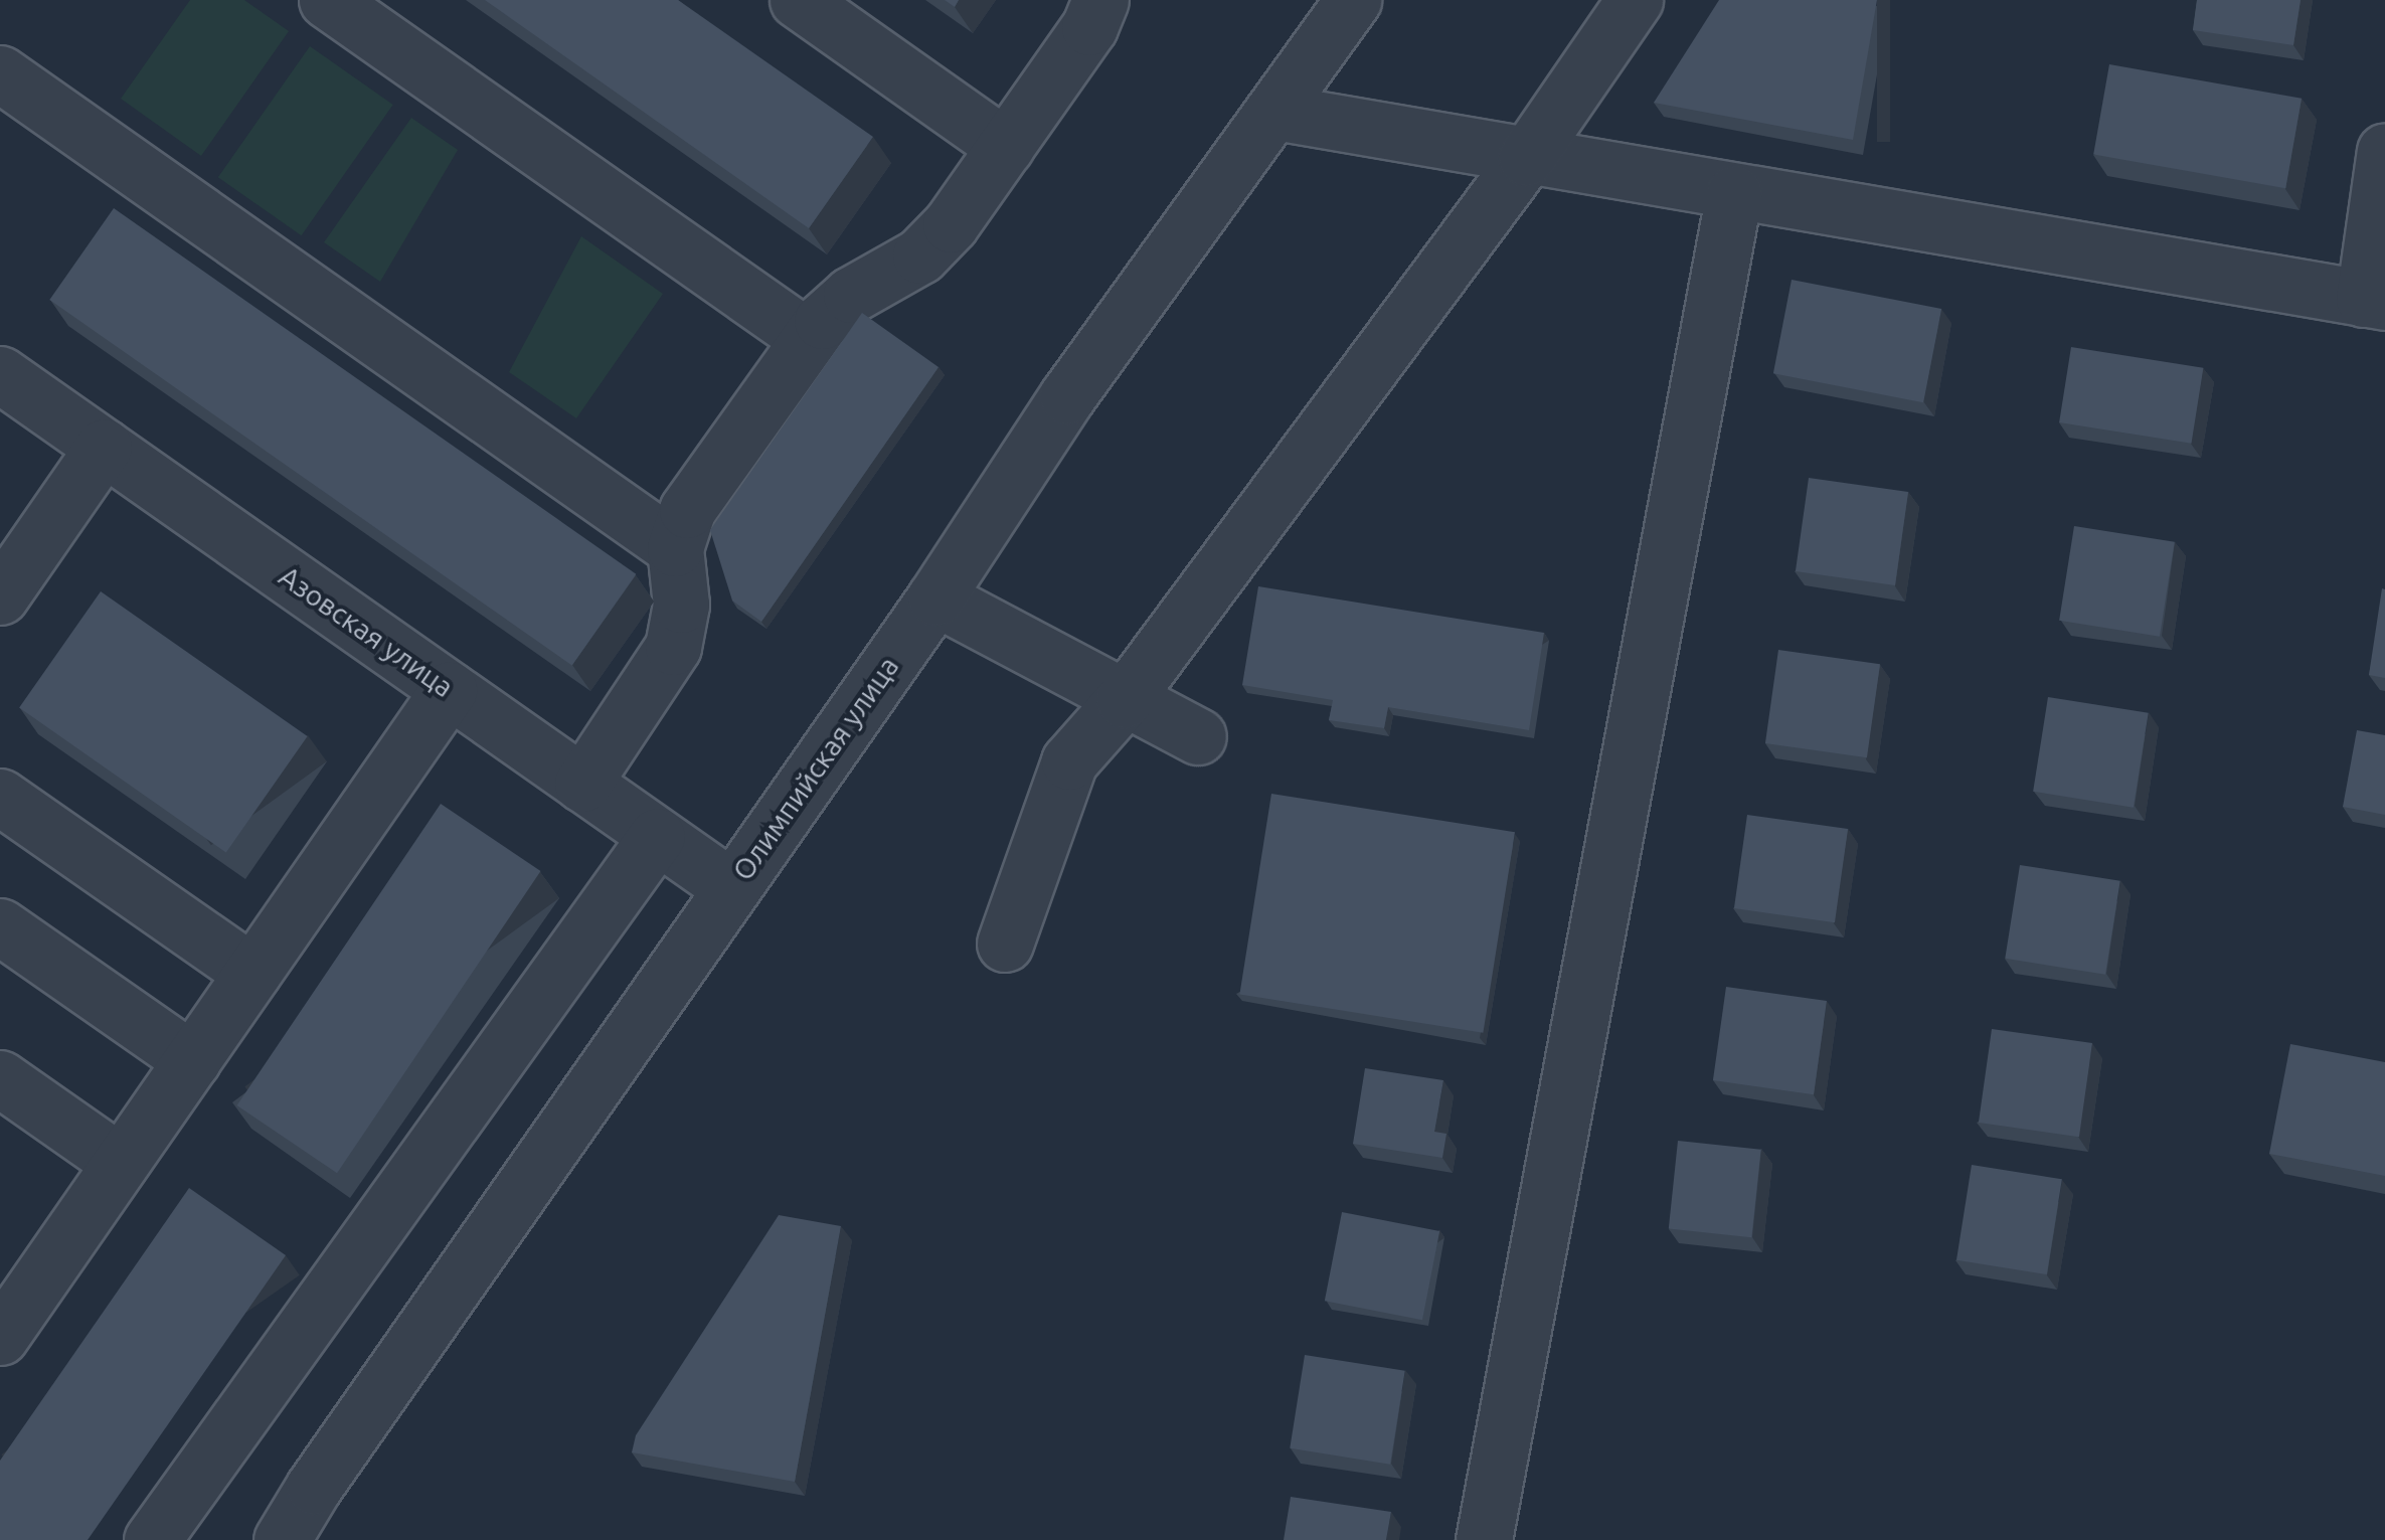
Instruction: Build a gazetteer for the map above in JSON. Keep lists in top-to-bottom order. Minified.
{"streets":{"street":["Азовская улица","Олимпийская улица"]},"crossings":[["Азовская улица","Олимпийская улица"]]}
